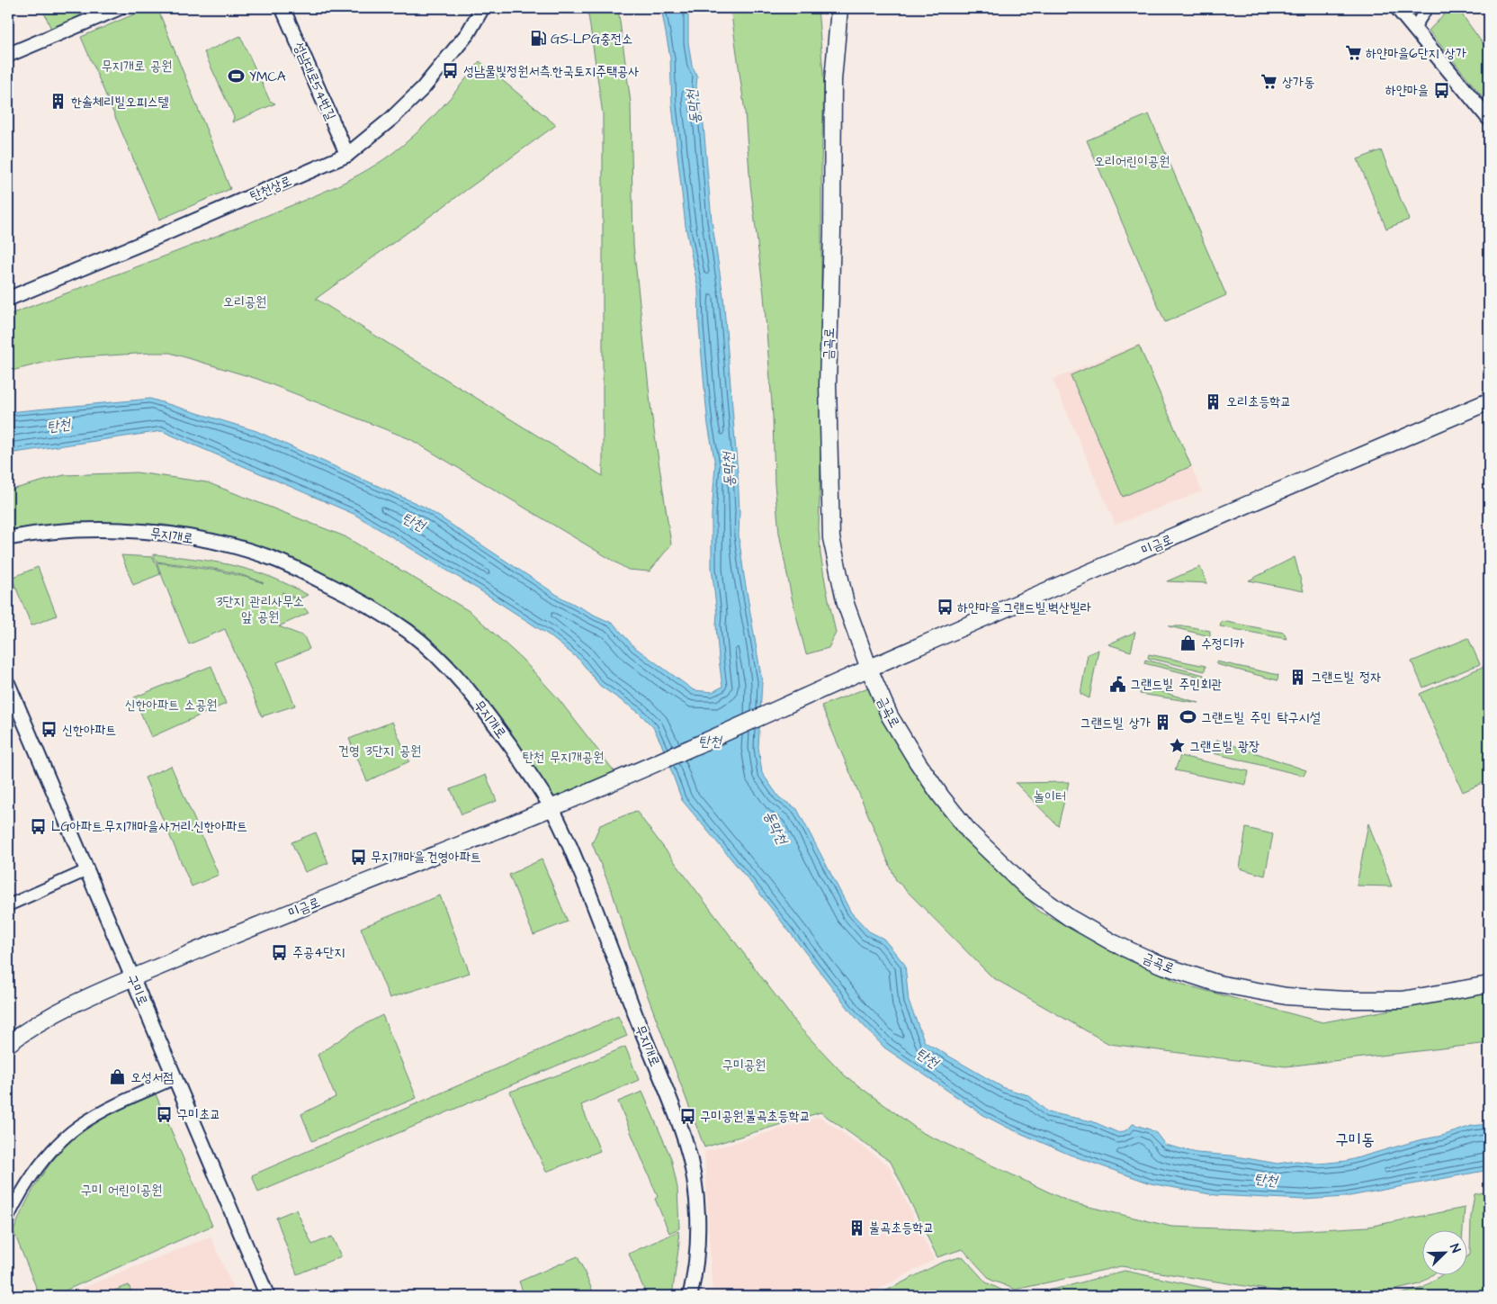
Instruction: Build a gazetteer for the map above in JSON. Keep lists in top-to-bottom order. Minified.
{"streets":{"main road":["금곡로","미금로"],"street":["성남대로54번길","탄천상로","무지개로","구미로"]},"crossings":[["성남대로54번길","탄천상로"],["금곡로","미금로"],["무지개로","미금로"],["미금로","구미로"]],"districts":["구미동"],"water":["동막천","탄천"],"parks":["무지개로 공원","오리어린이공원","오리공원","3단지 관리사무소 앞 공원","신한아파트 소공원","건영 3단지 공원","탄천 무지개공원","놀이터","구미공원","구미 어린이공원"],"places":{"fuel station":["GS-LPG충전소"],"supermarket":["하얀마을6단지 상가","상가동"],"bus stop":["성남물빛정원서측.한국토지주택공사","하얀마을","하얀마을.그랜드빌.벽산빌라","신한아파트","LG아파트.무지개마을사거리.신한아파트","무지개마을.건영아파트","주공4단지","구미초교","구미공원.불곡초등학교"],"sports":["YMCA","그랜드빌 주민 탁구시설"],"building":["한솔체리빌오피스텔","오리초등학교","그랜드빌 정자","그랜드빌 상가","불곡초등학교"],"shop":["수정디카","오성서점"],"public building":["그랜드빌 주민회관"],"place":["그랜드빌 광장"]},"north":"top right"}
